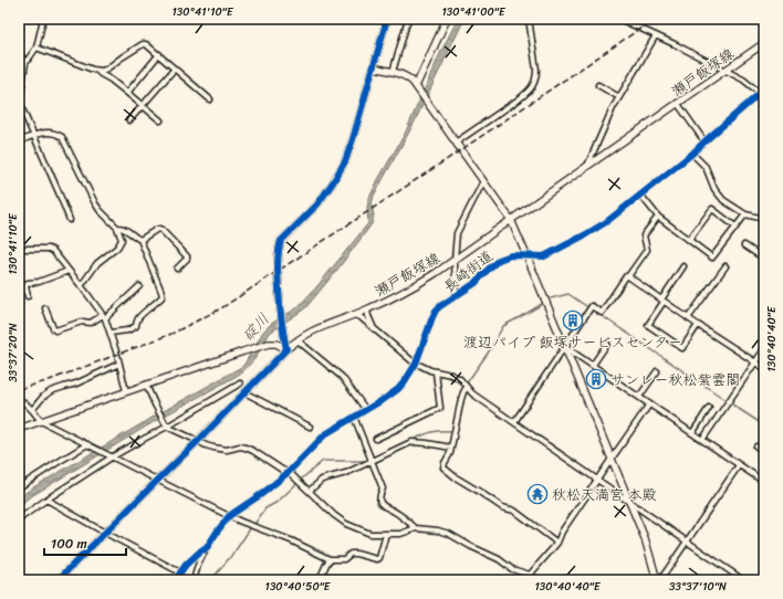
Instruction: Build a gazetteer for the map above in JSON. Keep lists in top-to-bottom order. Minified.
{"streets":{"street":["瀬戸飯塚線","長崎街道"]},"water":["碇川"],"places":{"building":["渡辺パイプ 飯塚サービスセンター","サンレー秋松紫雲閣"],"temple":["秋松天満宮 本殿"]},"scale_bar":"100 m","coordinates":["130°41'10\"E","130°41'00\"E","130°40'40\"E","33°37'20\"N","130°40'50\"E","33°37'10\"N"]}
